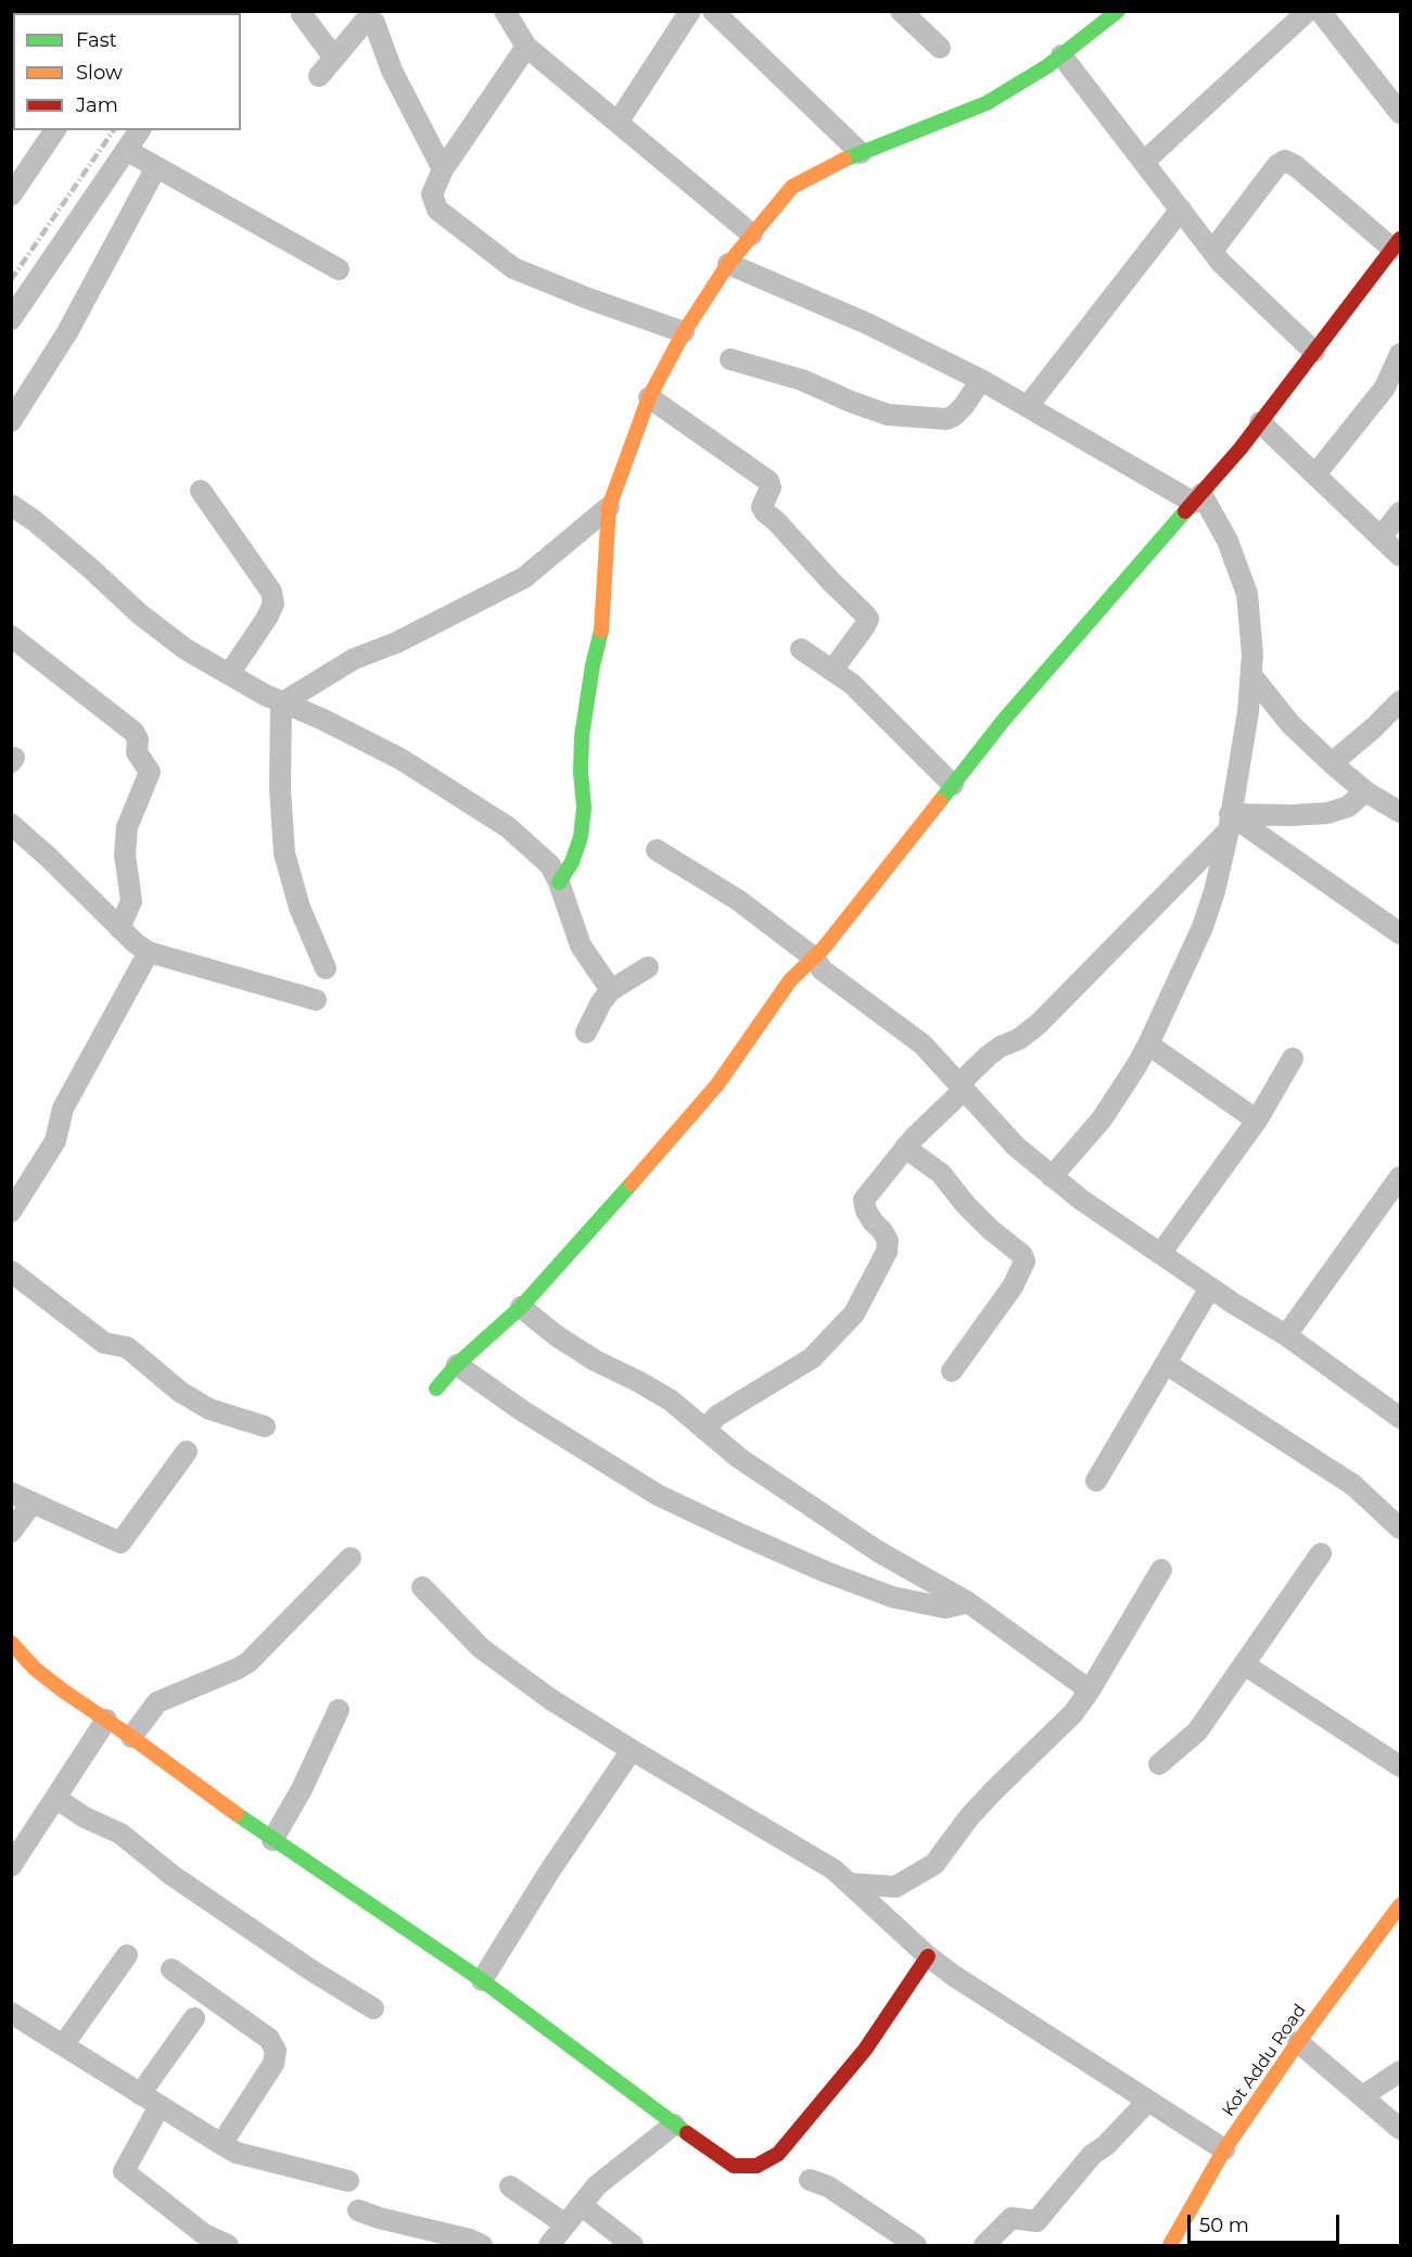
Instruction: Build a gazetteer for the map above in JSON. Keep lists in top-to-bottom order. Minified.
{"streets":{"street":["Kot Addu Road"]},"legend":["Fast","Slow","Jam"],"scale_bar":"50 m"}
